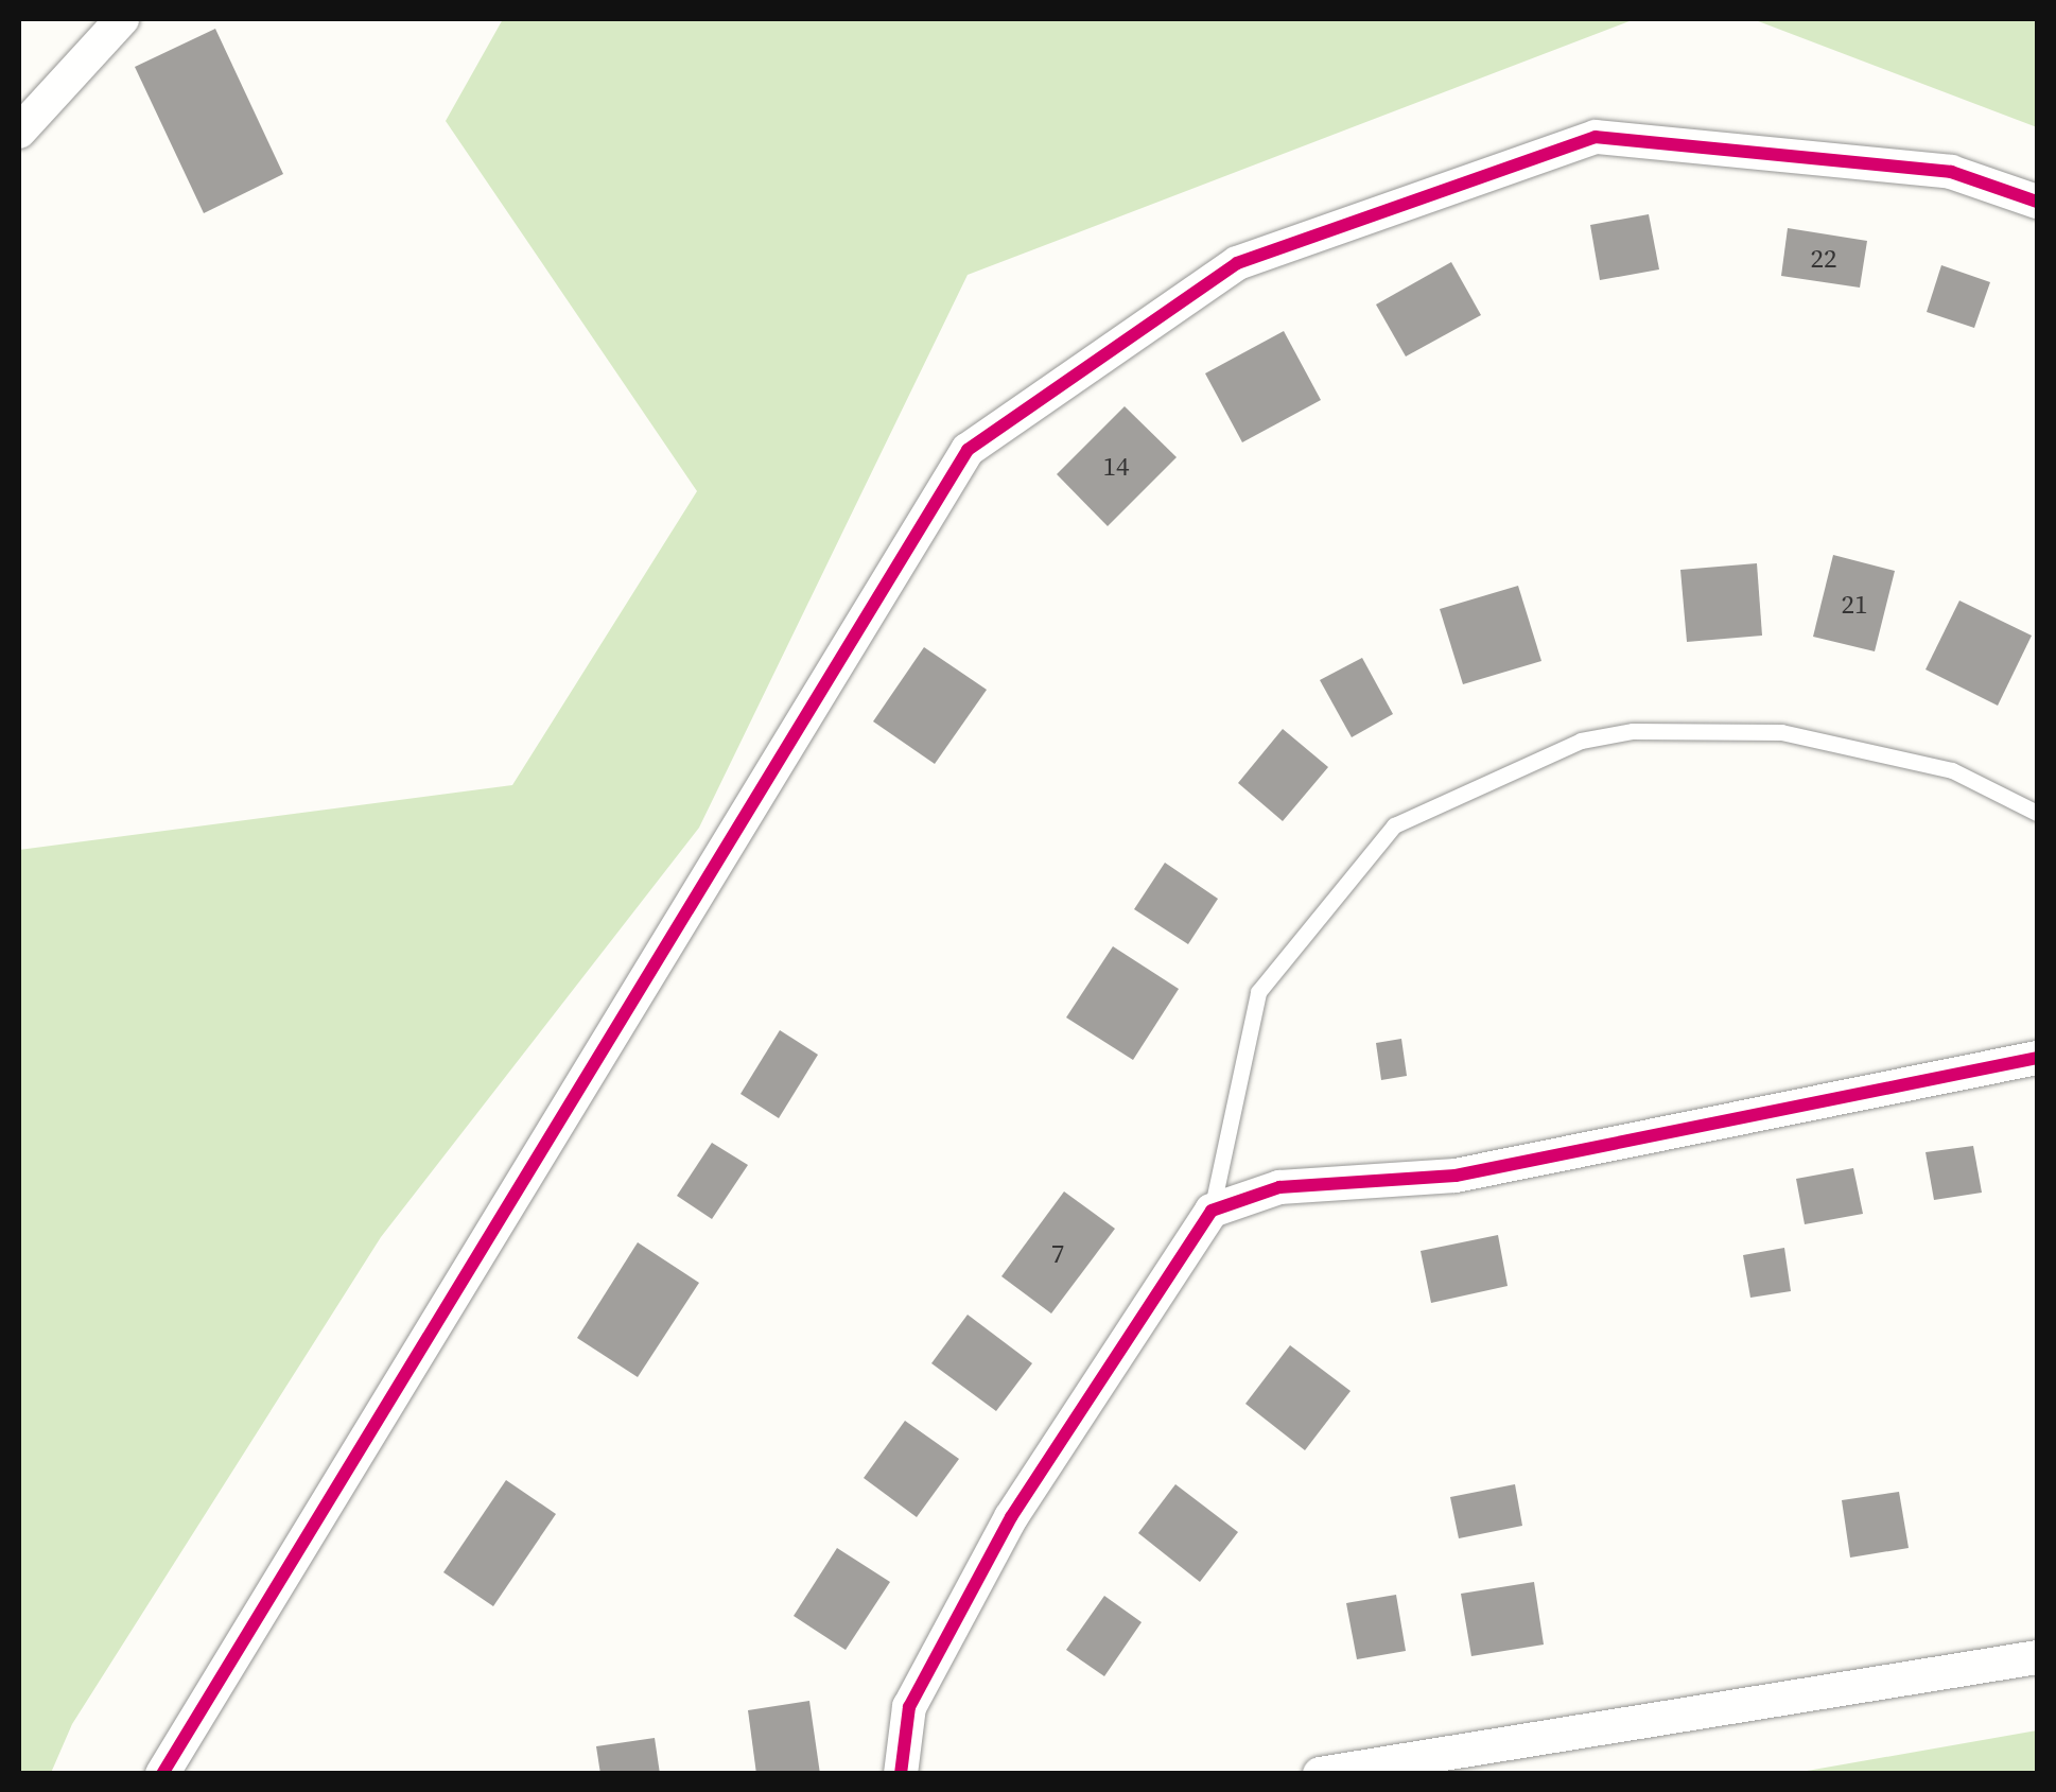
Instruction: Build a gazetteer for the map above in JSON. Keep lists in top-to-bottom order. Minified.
{"house_numbers":["22","14","21","7"]}
